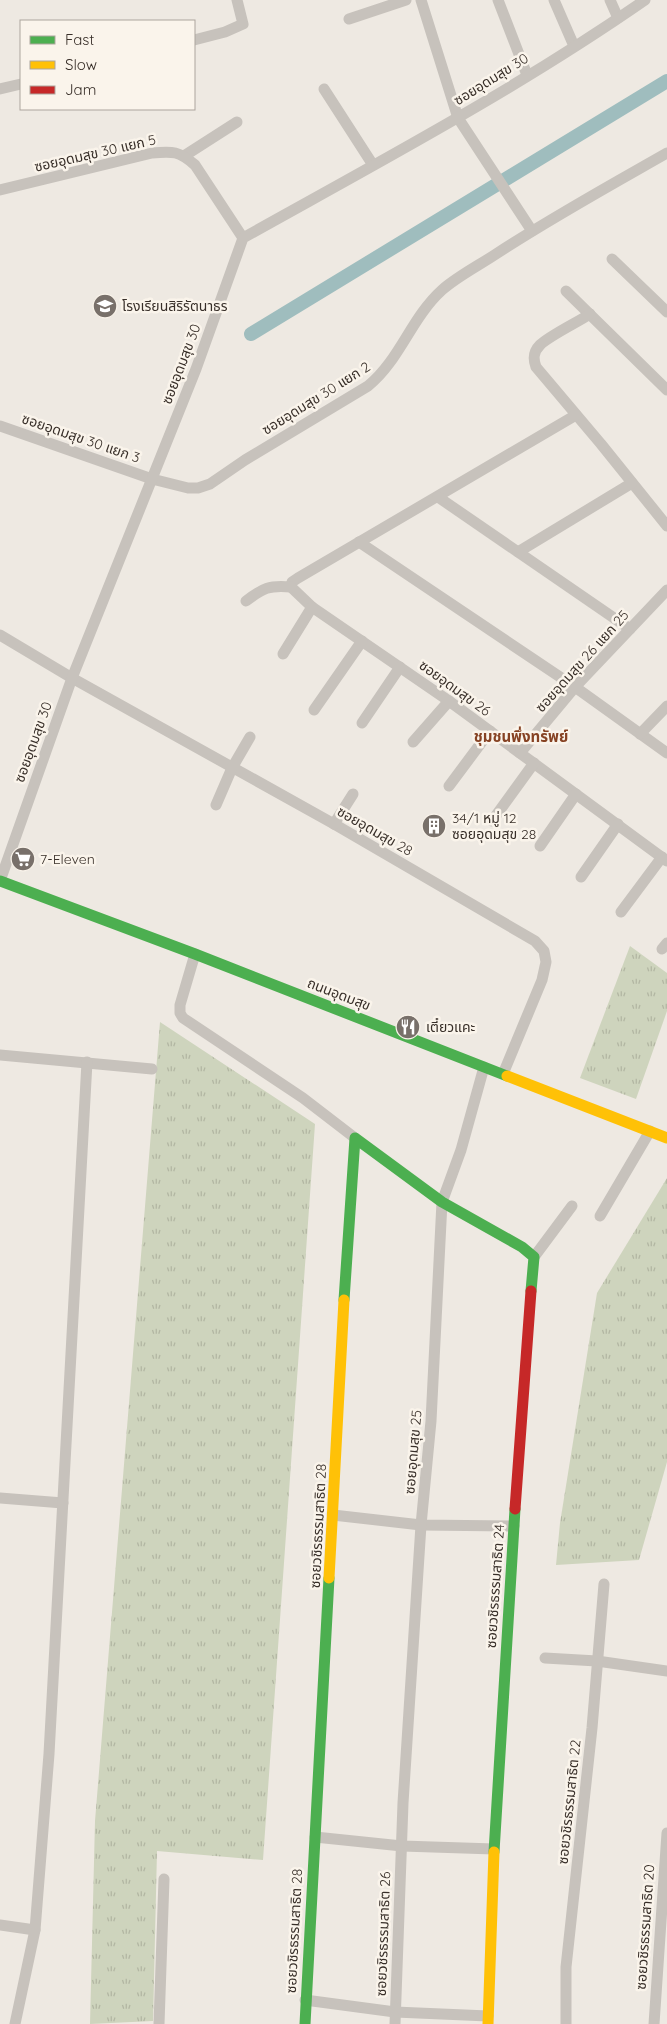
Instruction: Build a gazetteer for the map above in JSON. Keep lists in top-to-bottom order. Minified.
{"streets":{"street":["ซอยอุดมสุข 30","ซอยอุดมสุข 30 แยก 5","ซอยอุดมสุข 30 แยก 2","ซอยอุดมสุข 30 แยก 3","ซอยอุดมสุข 26 แยก 25","ซอยอุดมสุข 26","ซอยอุดมสุข 28","ถนนอุดมสุข","ซอยอุดมสุข 25","ซอยวชิรธรรมสาธิต 28","ซอยวชิรธรรมสาธิต 24","ซอยวชิรธรรมสาธิต 22","ซอยวชิรธรรมสาธิต 20","ซอยวชิรธรรมสาธิต 26"]},"crossings":[["ซอยอุดมสุข 30","ซอยอุดมสุข 30 แยก 2"],["ซอยอุดมสุข 30","ซอยอุดมสุข 30 แยก 3"],["ซอยอุดมสุข 30","ซอยอุดมสุข 28"],["ซอยอุดมสุข 30","ถนนอุดมสุข"],["ซอยอุดมสุข 30 แยก 2","ซอยอุดมสุข 30 แยก 3"],["ซอยอุดมสุข 26 แยก 25","ซอยอุดมสุข 26"],["ซอยอุดมสุข 28","ถนนอุดมสุข"],["ถนนอุดมสุข","ซอยอุดมสุข 25"],["ซอยอุดมสุข 25","ซอยวชิรธรรมสาธิต 26"]],"districts":["ชุมชนพึ่งทรัพย์"],"places":{"school or university":["โรงเรียนสิริรัตนาธร"],"building":["34/1 หมู่ 12 ซอยอุดมสุข 28"],"supermarket":["7-Eleven"],"restaurant":["เตี๋ยวแคะ"]},"legend":["Fast","Slow","Jam"]}
